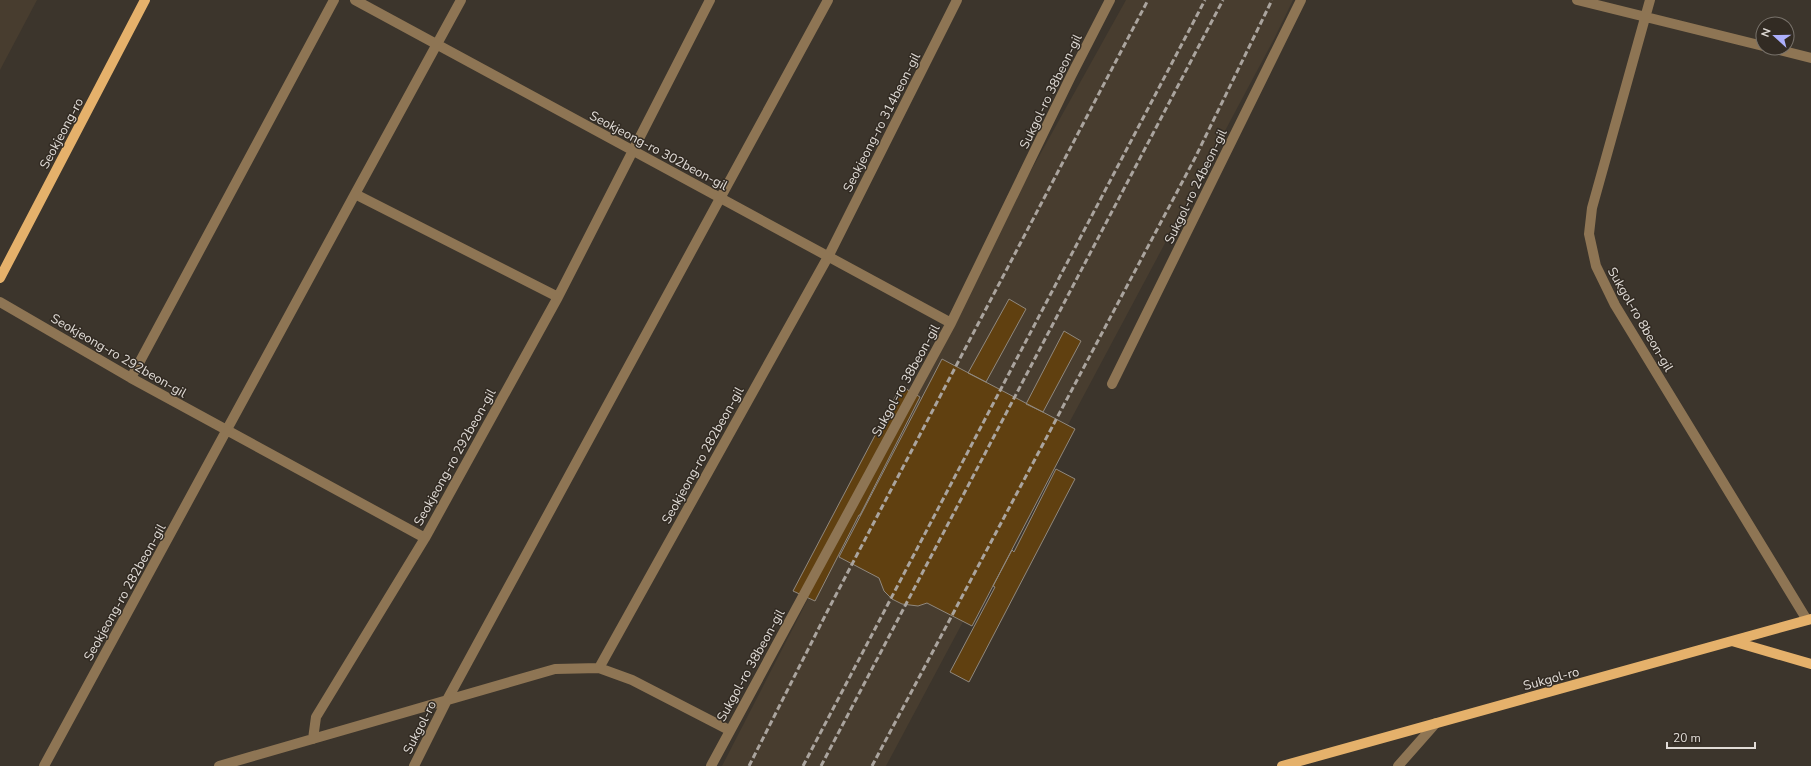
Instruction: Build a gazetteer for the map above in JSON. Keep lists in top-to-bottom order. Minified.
{"streets":{"main road":["Seokjeong-ro","Sukgol-ro"],"lane":["Sukgol-ro 38beon-gil","Seokjeong-ro 314beon-gil","Seokjeong-ro 302beon-gil","Sukgol-ro 24beon-gil","Sukgol-ro 8beon-gil","Seokjeong-ro 292beon-gil","Seokjeong-ro 282beon-gil"]},"crossings":[["Sukgol-ro 38beon-gil","Seokjeong-ro 302beon-gil"],["Seokjeong-ro 314beon-gil","Seokjeong-ro 302beon-gil"],["Seokjeong-ro 314beon-gil","Seokjeong-ro 282beon-gil"],["Seokjeong-ro 302beon-gil","Seokjeong-ro 292beon-gil"],["Seokjeong-ro 302beon-gil","Seokjeong-ro 282beon-gil"],["Seokjeong-ro 302beon-gil","Sukgol-ro"],["Sukgol-ro 8beon-gil","Sukgol-ro"],["Seokjeong-ro 292beon-gil","Seokjeong-ro 282beon-gil"]],"scale_bar":"20 m","north":"left"}
